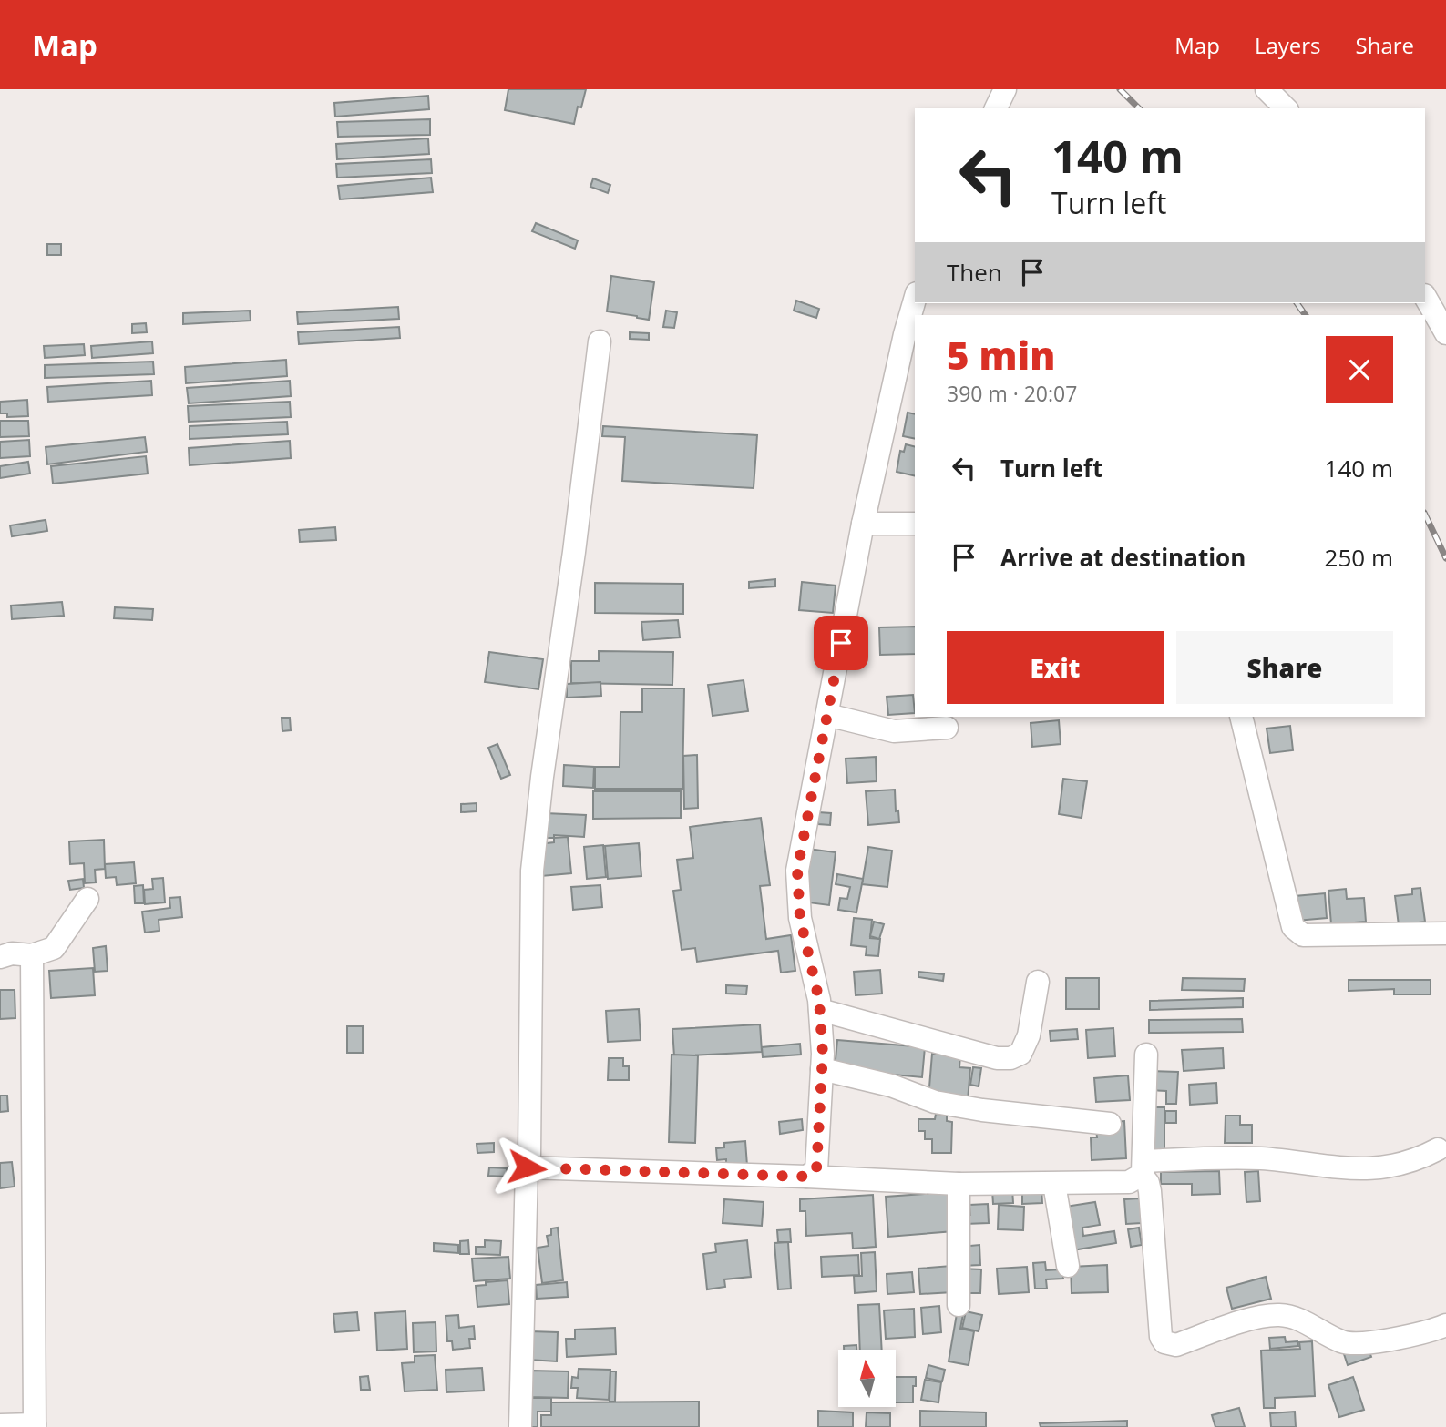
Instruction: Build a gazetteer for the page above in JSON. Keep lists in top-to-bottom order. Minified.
{"north":"top","page":{"header":"Map","nav":["Map","Layers","Share"],"turn":["140 m","Turn left"],"then":"Then","heading":["5 min","390 m · 20:07"],"list":[{"name":"Turn left","value":"140 m"},{"name":"Arrive at destination","value":"250 m"}],"buttons":["Exit","Share"]}}
